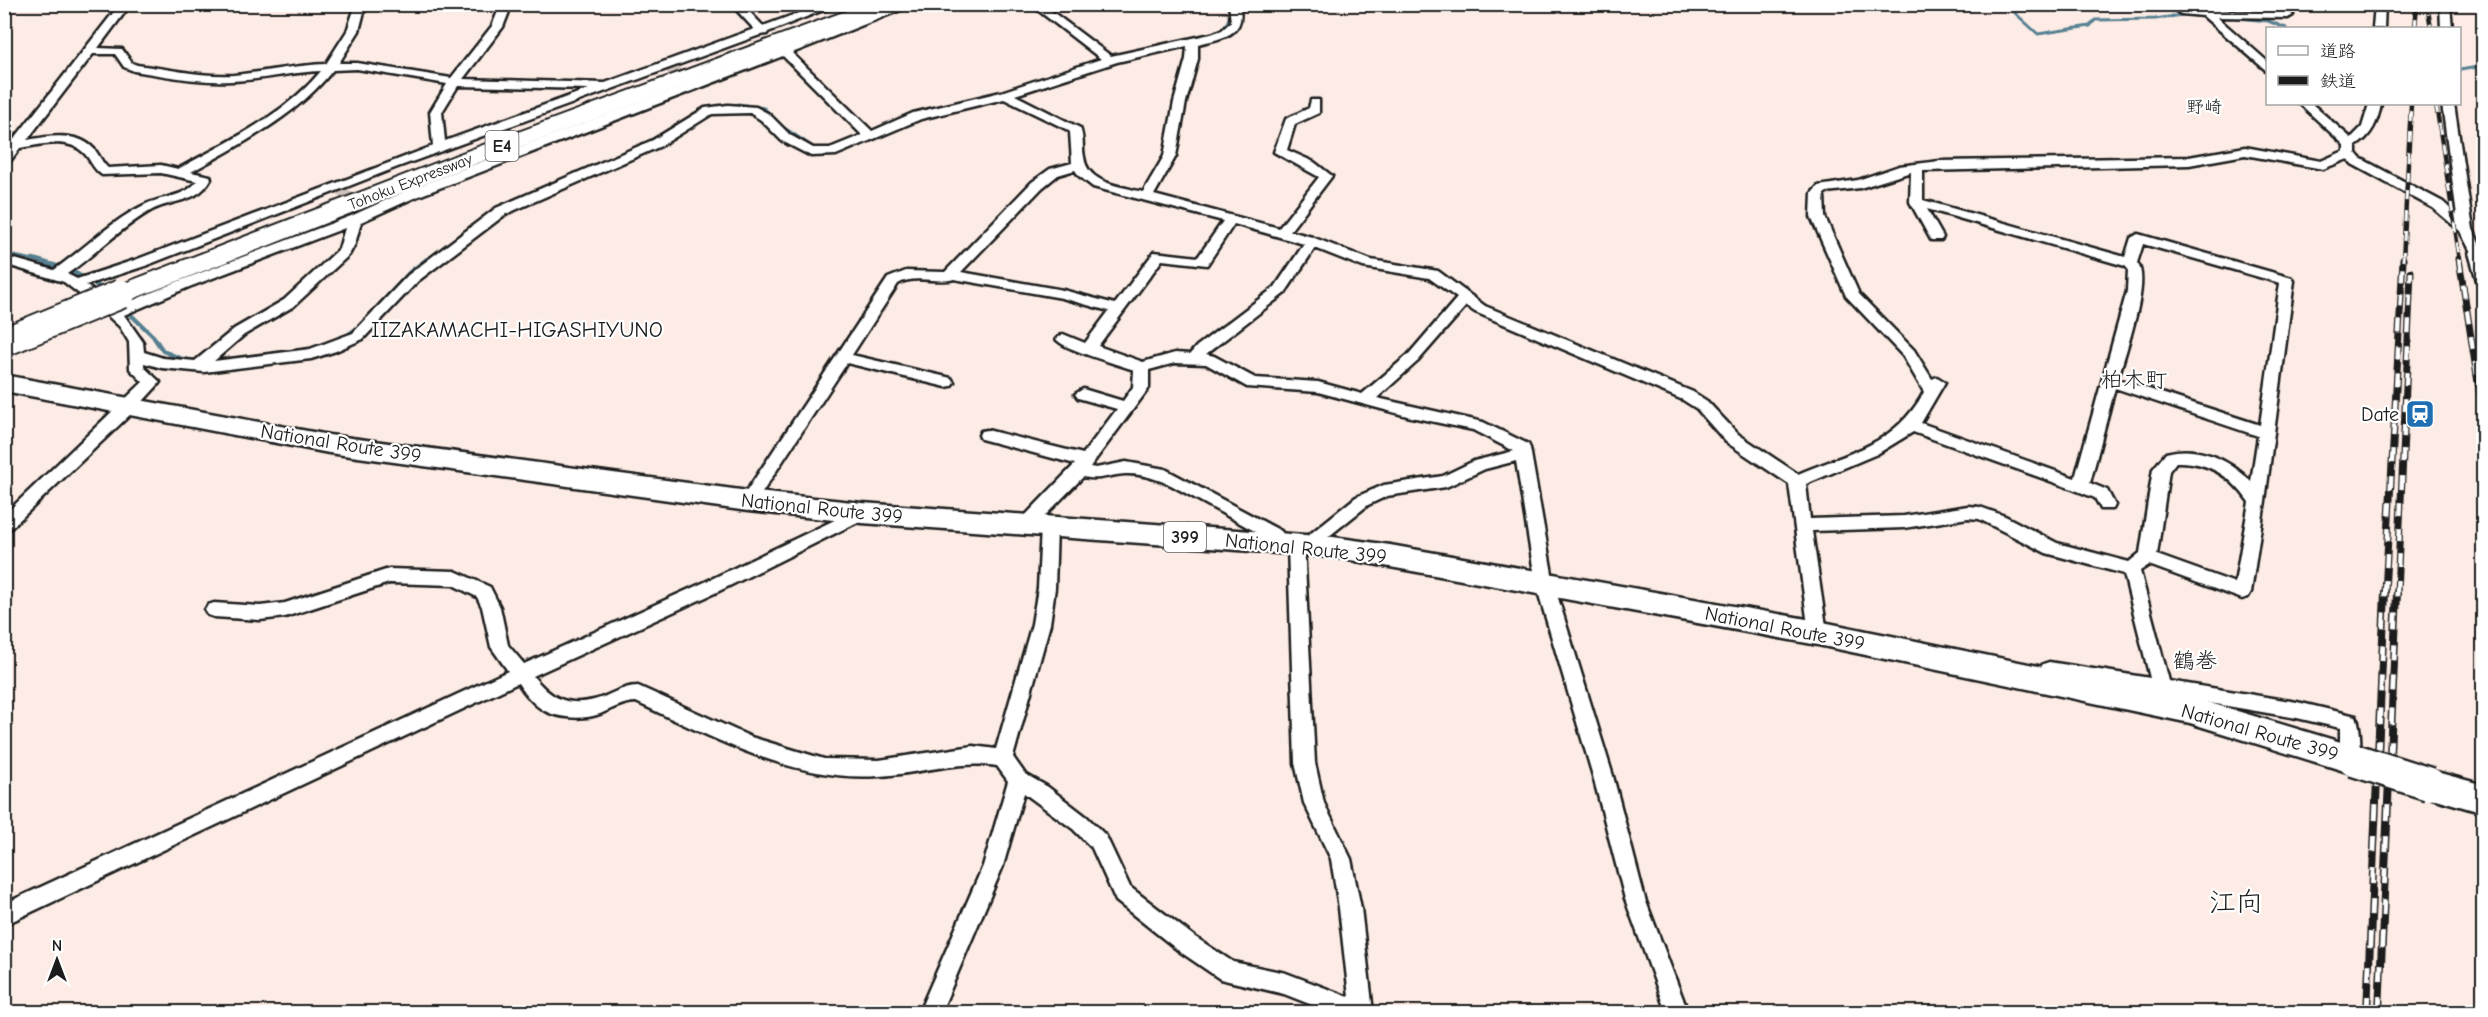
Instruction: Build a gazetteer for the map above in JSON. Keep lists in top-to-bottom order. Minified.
{"streets":{"highway":["E4","Tohoku Expressway","National Route 399","399"]},"districts":["野崎","IIZAKAMACHI-HIGASHIYUNO","柏木町","鶴巻","江向"],"places":{"station":["Date"]},"legend":["道路","鉄道"],"north":"top"}
